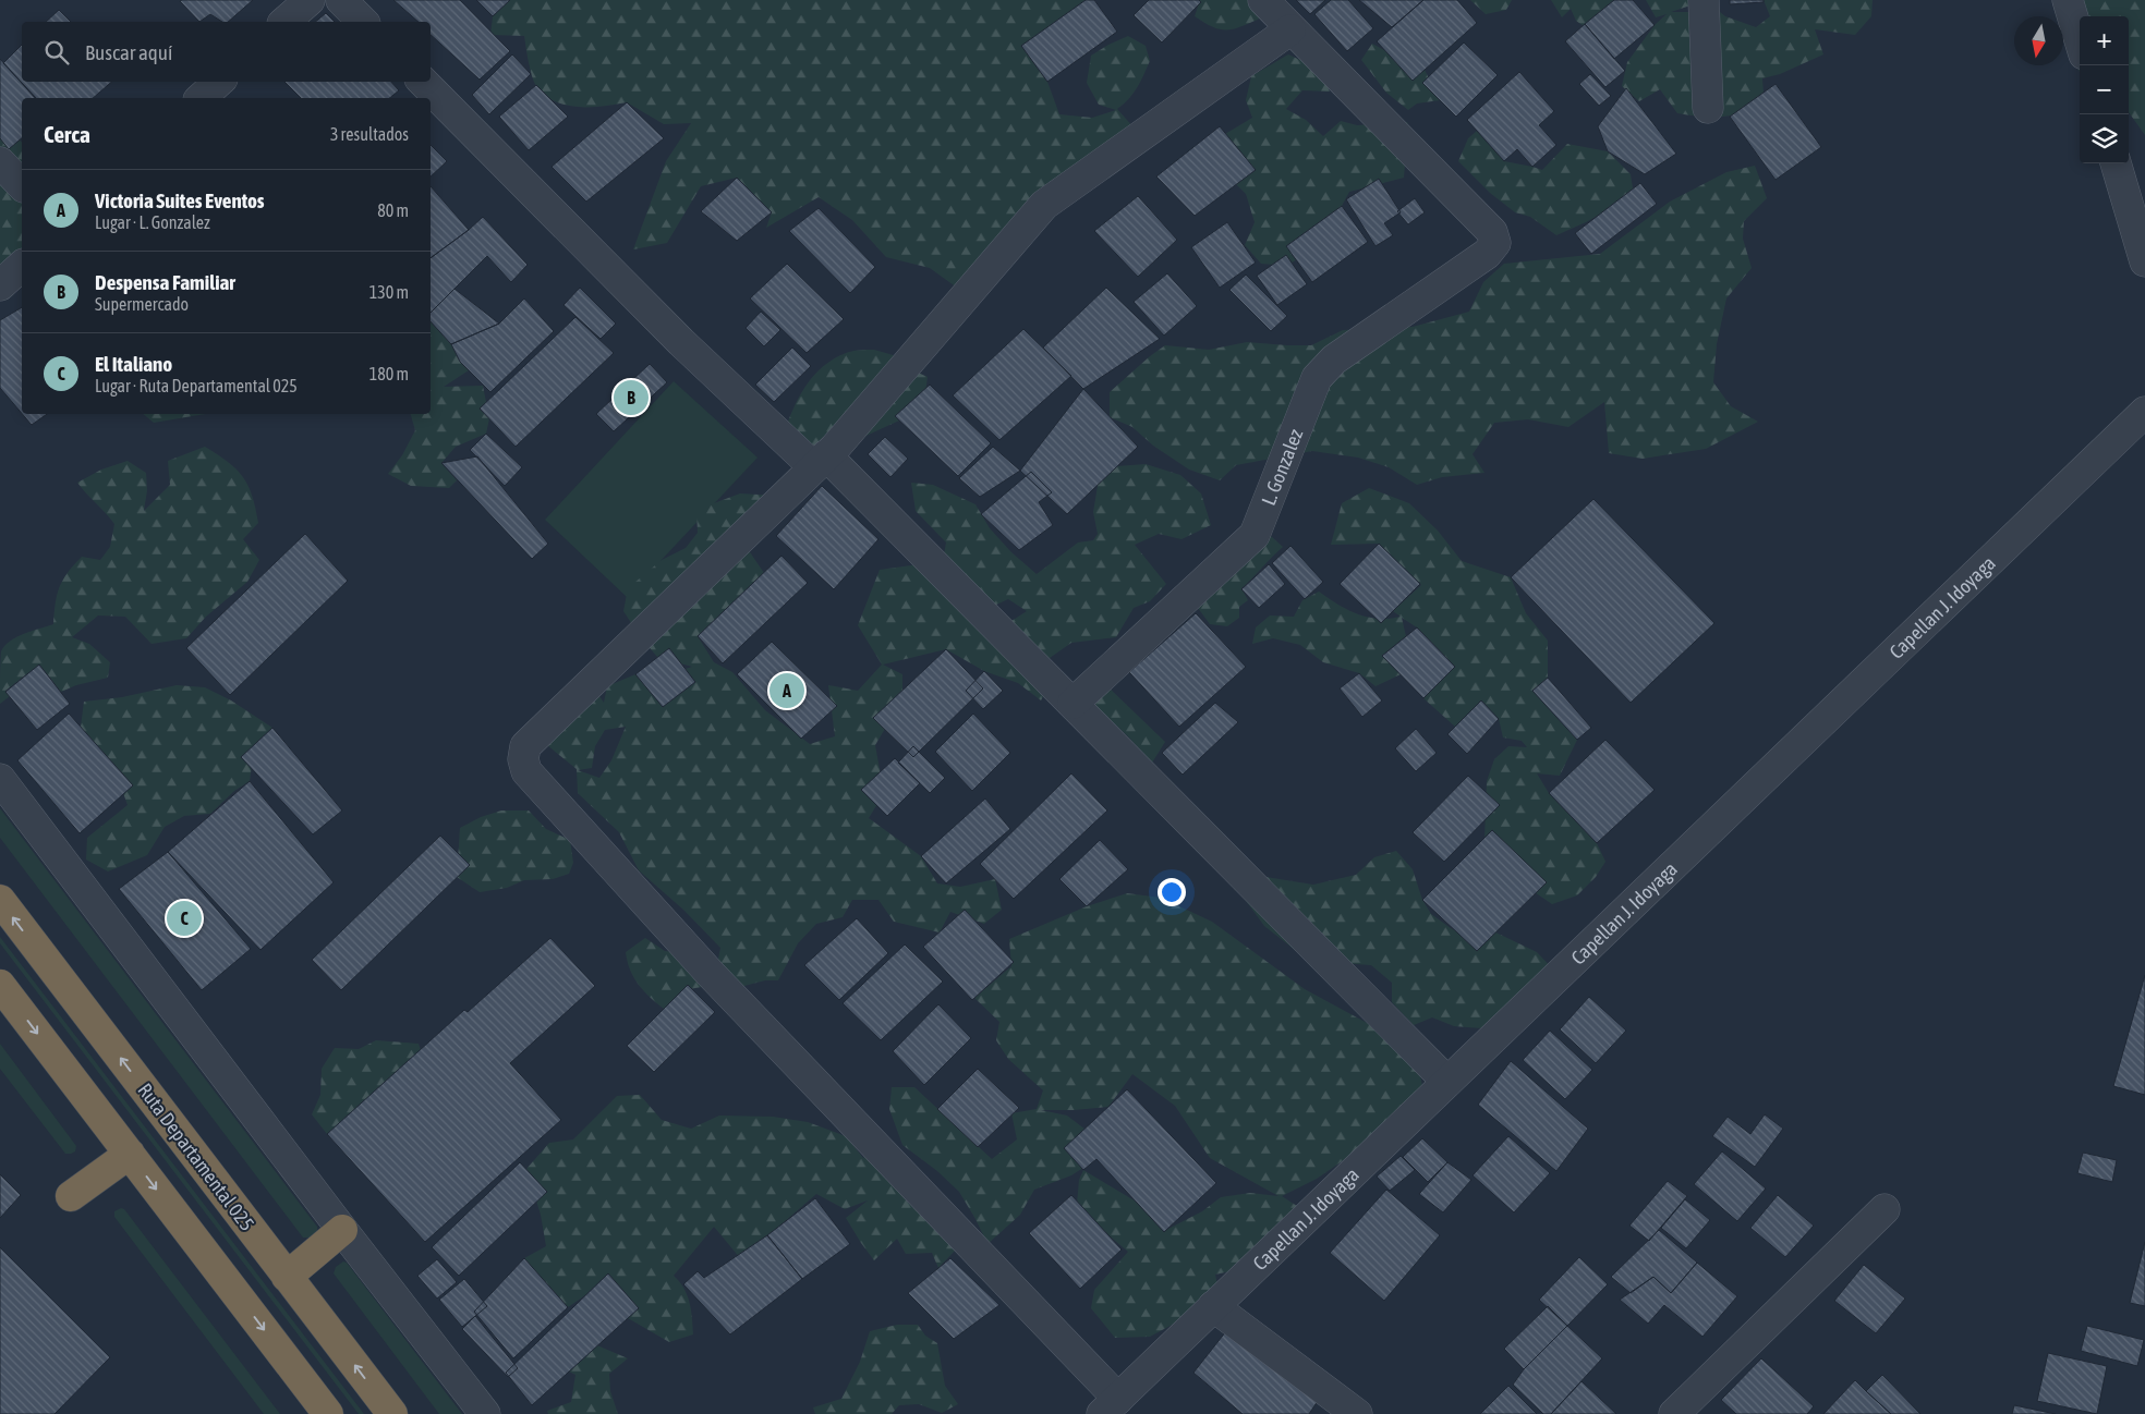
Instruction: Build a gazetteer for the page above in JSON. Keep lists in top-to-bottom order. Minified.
{"streets":{"highway":["Ruta Departamental 025"],"street":["L. Gonzalez","Capellan J. Idoyaga"]},"north":"bottom","page":{"map_buttons":["+","−"],"search":"Buscar aquí","heading":["Cerca","3 resultados"],"list":[{"mark":"A","name":"Victoria Suites Eventos","note":"Lugar · L. Gonzalez","value":"80 m"},{"mark":"B","name":"Despensa Familiar","note":"Supermercado","value":"130 m"},{"mark":"C","name":"El Italiano","note":"Lugar · Ruta Departamental 025","value":"180 m"}],"pins":["B","A","C"]}}
